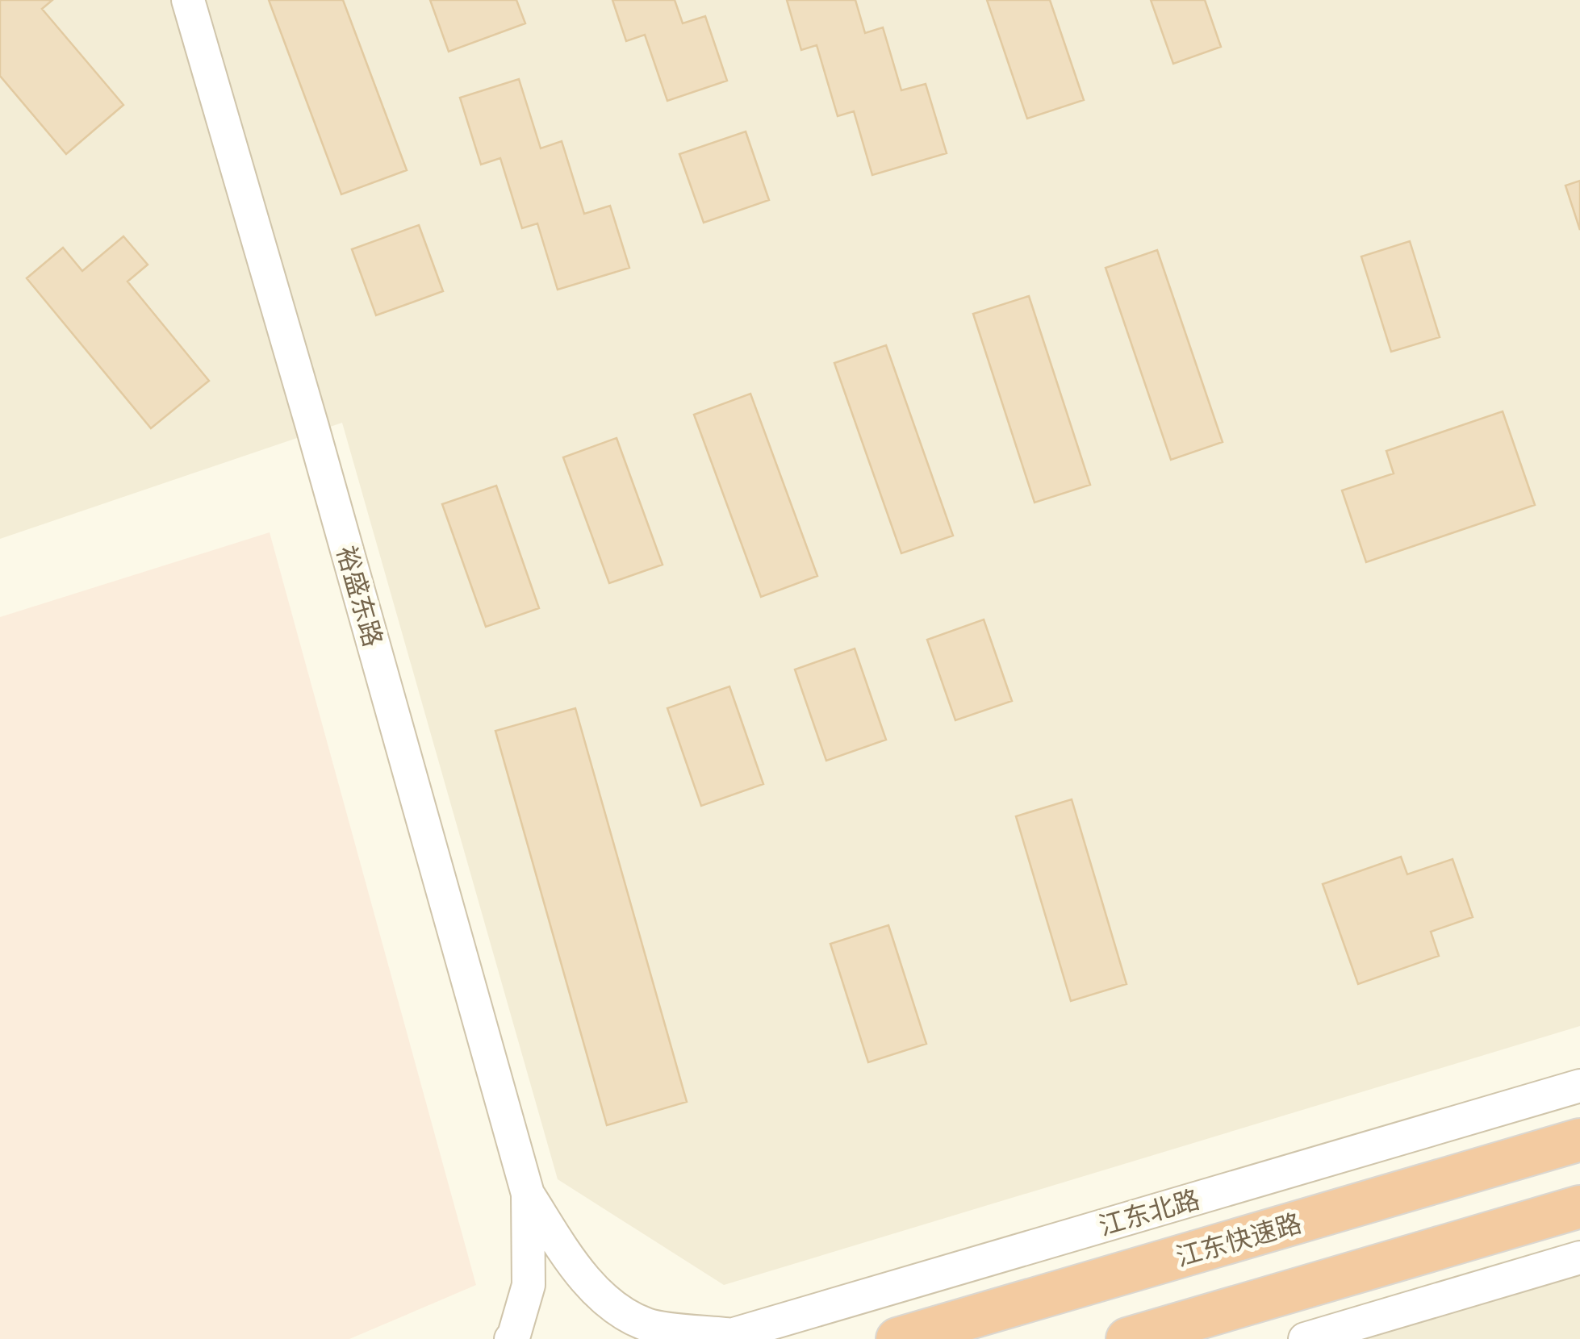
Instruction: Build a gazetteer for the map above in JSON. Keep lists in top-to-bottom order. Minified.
{"streets":{"highway":["江东快速路"],"street":["裕盛东路","江东北路"]},"crossings":[["裕盛东路","江东北路"]]}
